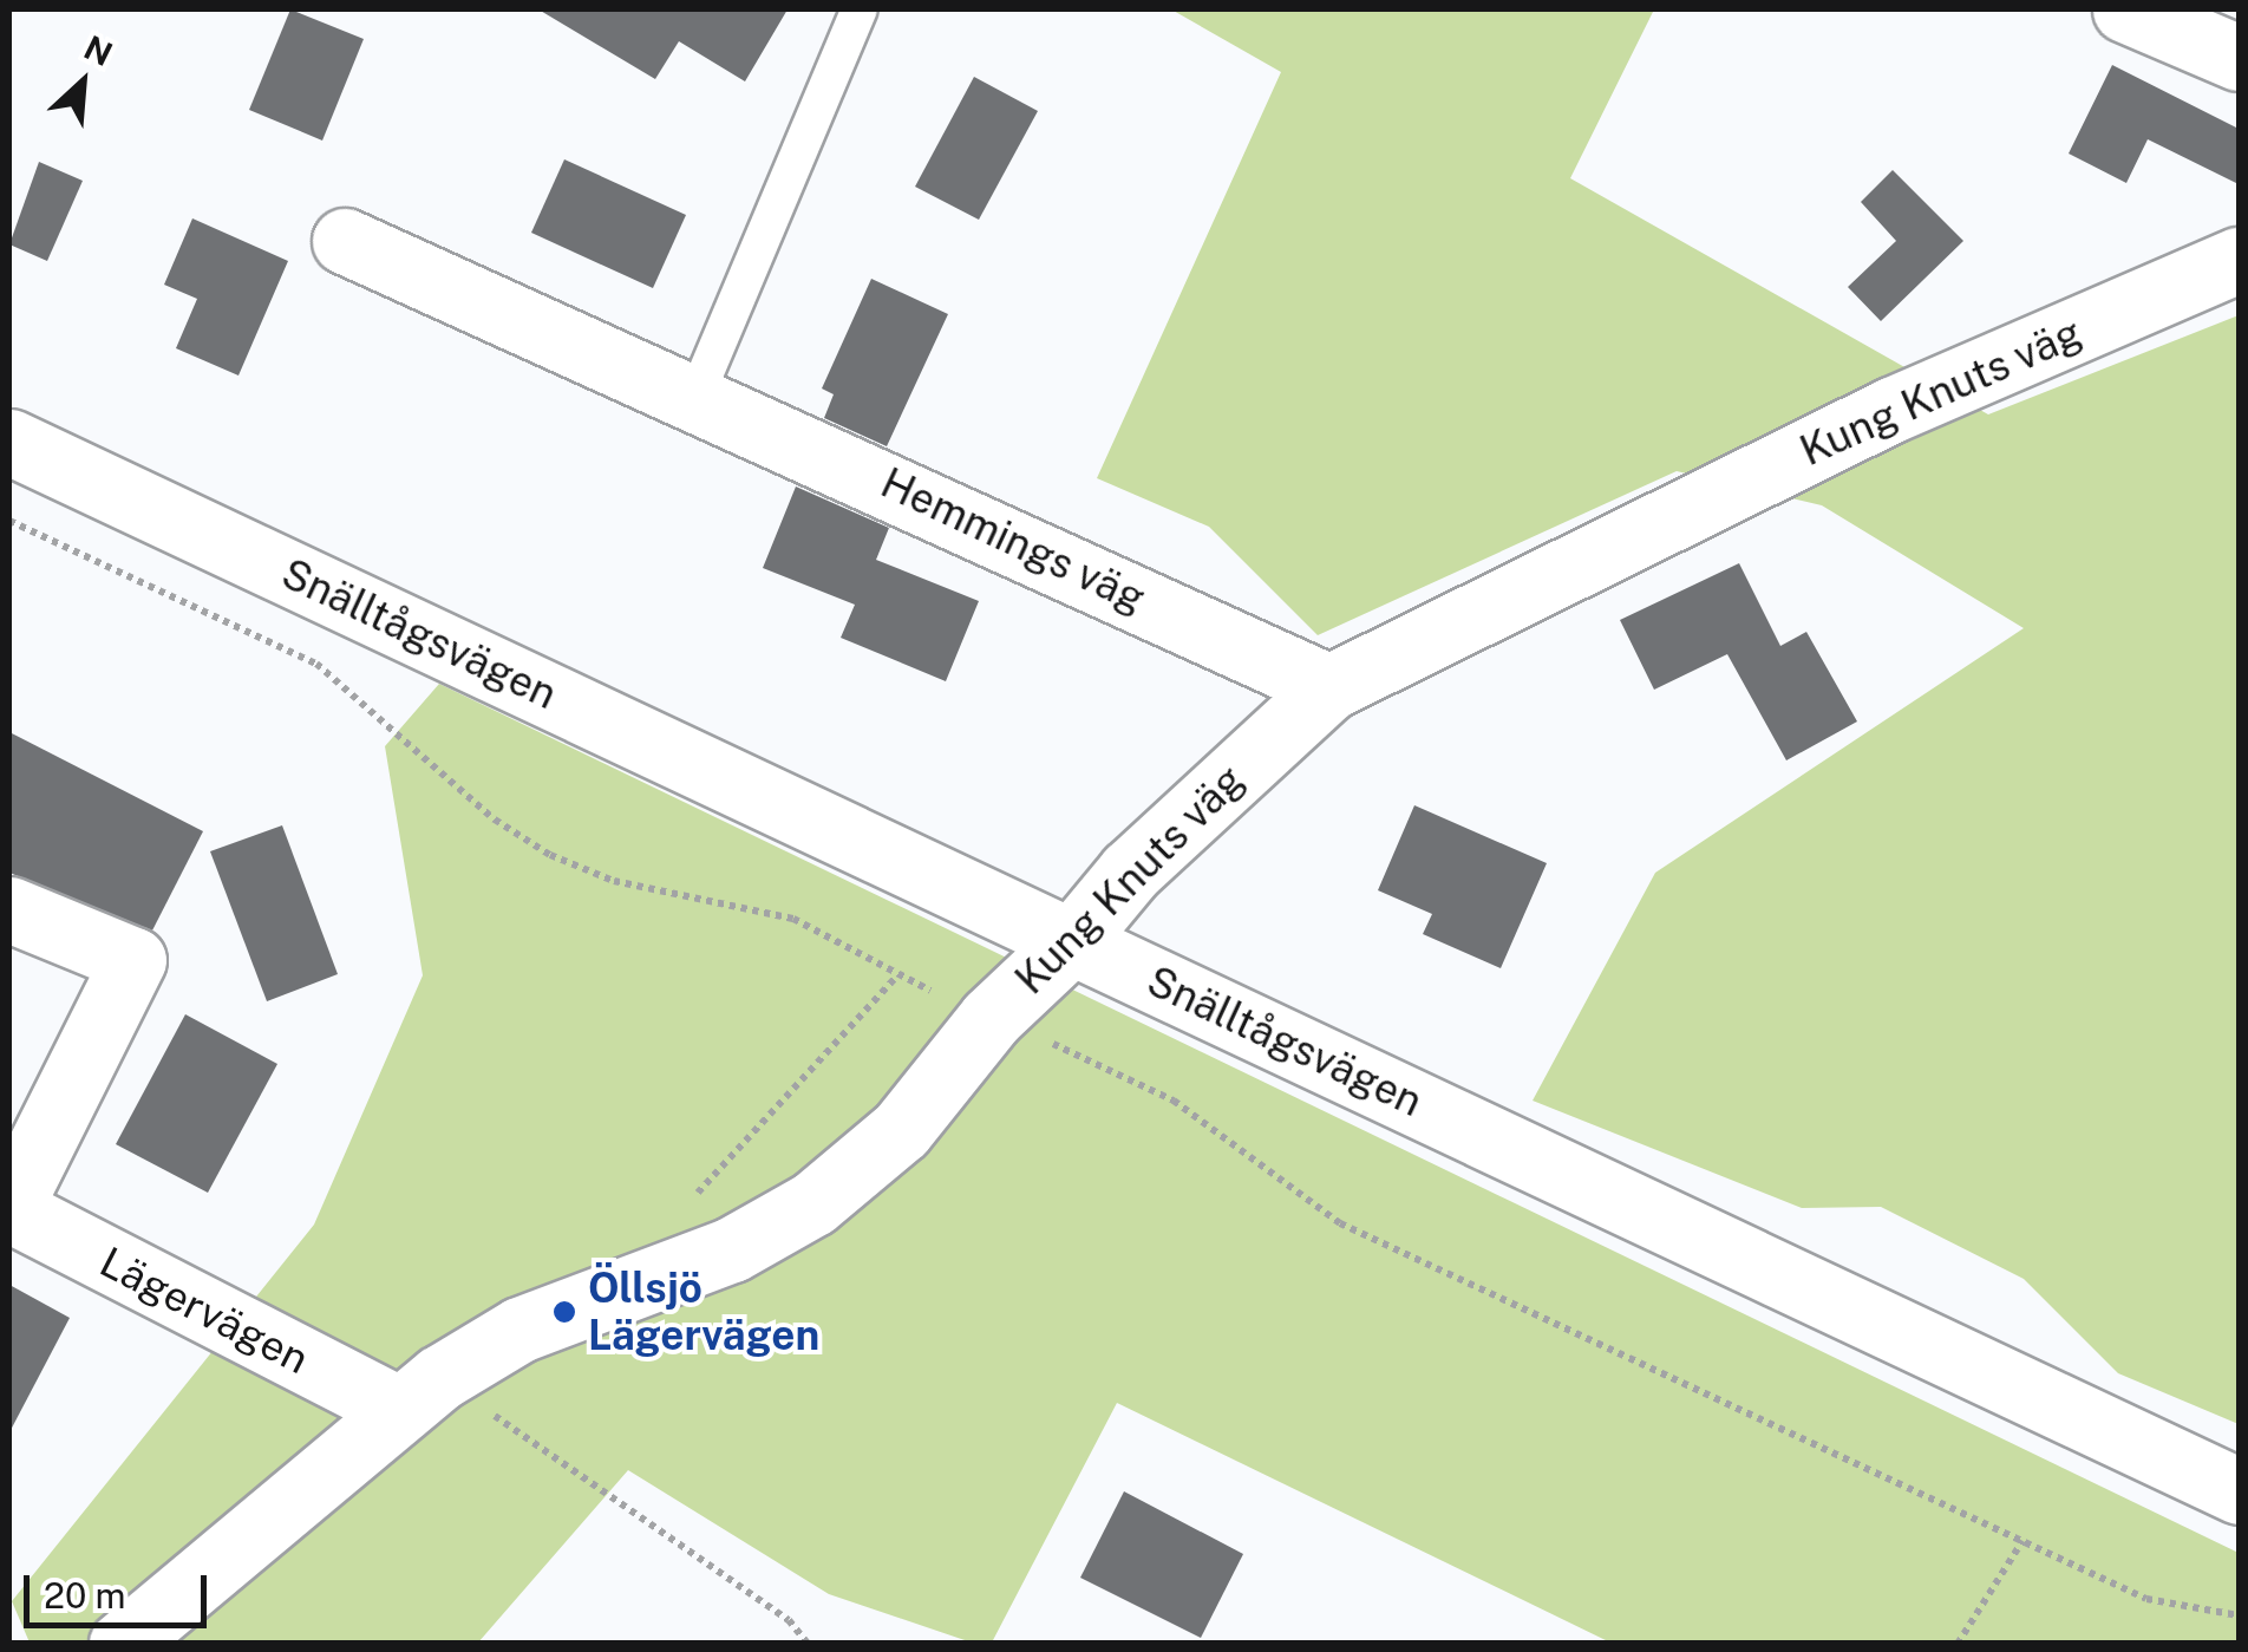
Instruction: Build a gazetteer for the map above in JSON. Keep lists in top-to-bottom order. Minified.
{"streets":{"street":["Kung Knuts väg","Hemmings väg","Snälltågsvägen","Lägervägen"]},"crossings":[["Kung Knuts väg","Hemmings väg"],["Kung Knuts väg","Snälltågsvägen"],["Kung Knuts väg","Lägervägen"]],"places":["Öllsjö Lägervägen"],"scale_bar":"20 m","north":"top right"}
